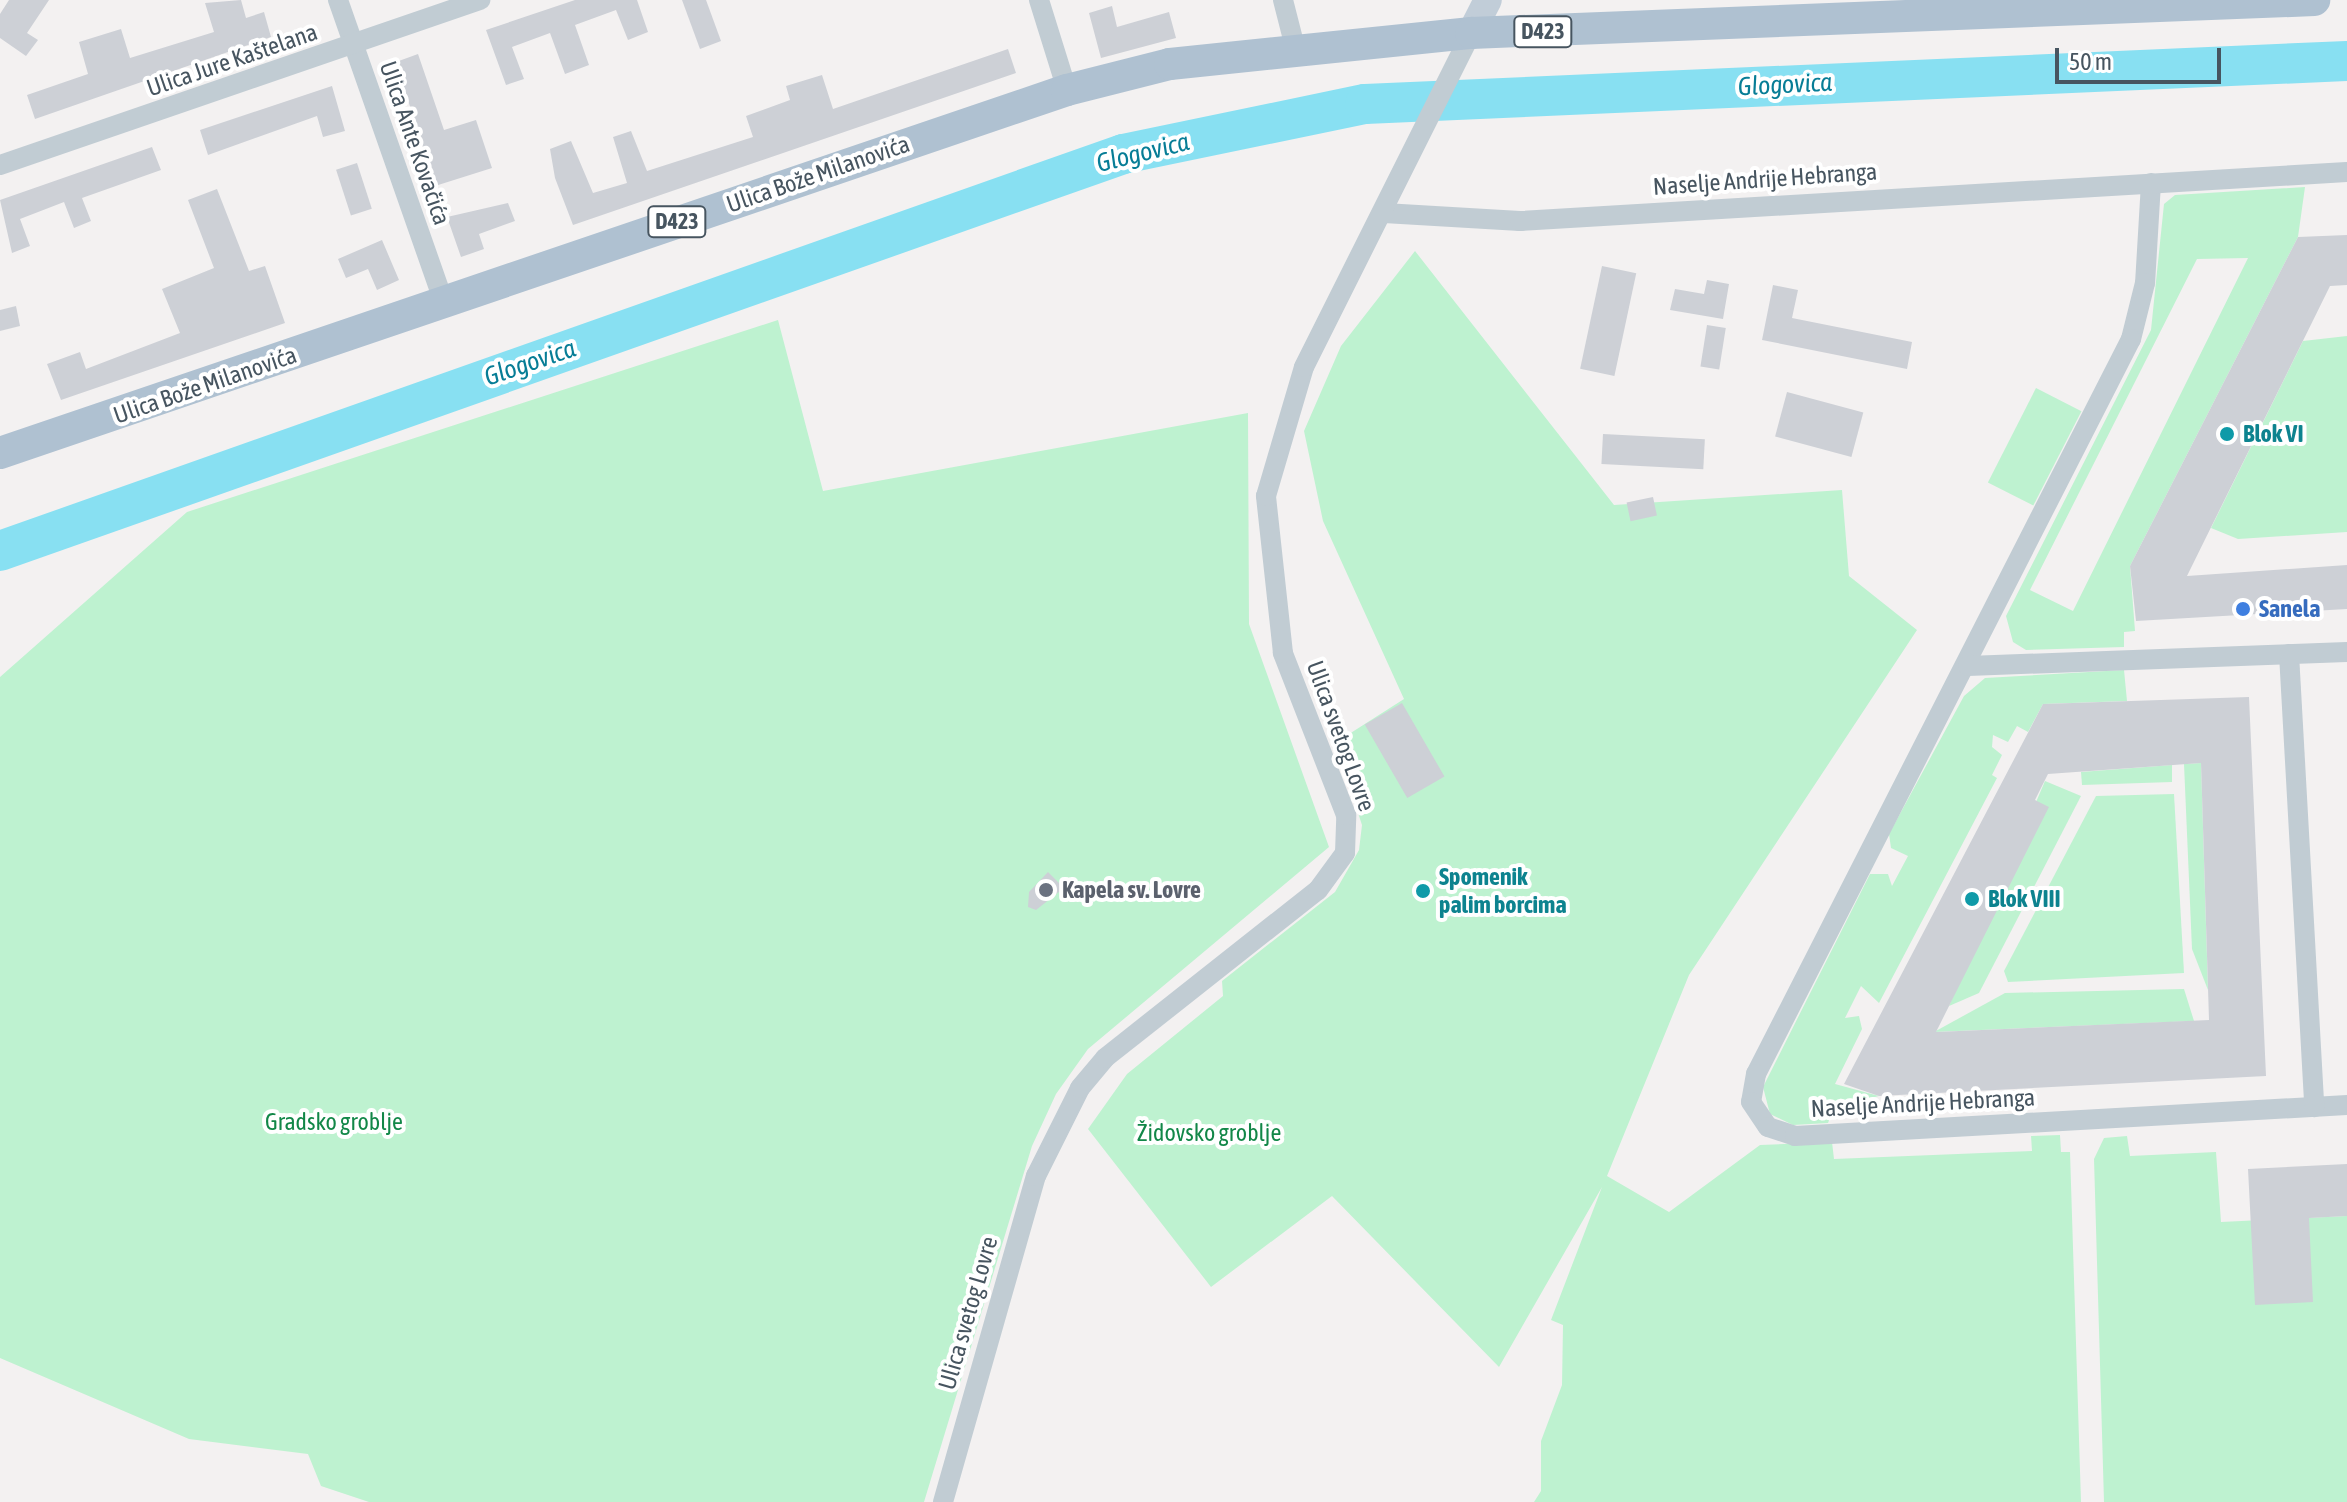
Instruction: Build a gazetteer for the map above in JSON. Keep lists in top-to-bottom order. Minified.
{"streets":{"main road":["D423","Ulica Bože Milanovića"],"street":["Ulica Jure Kaštelana","Ulica Ante Kovačića","Naselje Andrije Hebranga","Ulica svetog Lovre"]},"crossings":[["D423","Ulica Bože Milanovića"],["D423","Ulica svetog Lovre"],["Ulica Jure Kaštelana","Ulica Ante Kovačića"],["Ulica Ante Kovačića","Ulica Bože Milanovića"],["Ulica Bože Milanovića","Ulica svetog Lovre"],["Naselje Andrije Hebranga","Ulica svetog Lovre"]],"water":["Glogovica"],"parks":["Gradsko groblje","Židovsko groblje"],"places":["Blok VI","Sanela","Kapela sv. Lovre","Spomenik palim borcima","Blok VIII"],"scale_bar":"50 m"}
